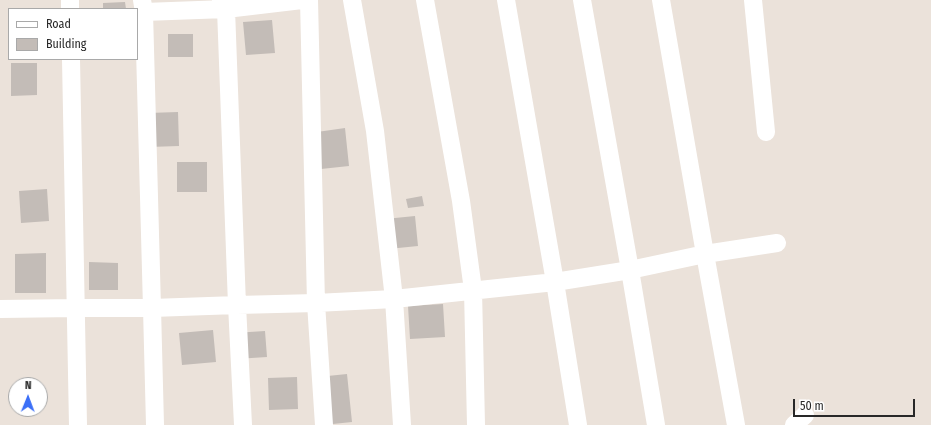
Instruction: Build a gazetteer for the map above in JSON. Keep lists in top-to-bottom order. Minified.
{"legend":["Road","Building"],"scale_bar":"50 m","north":"top"}
